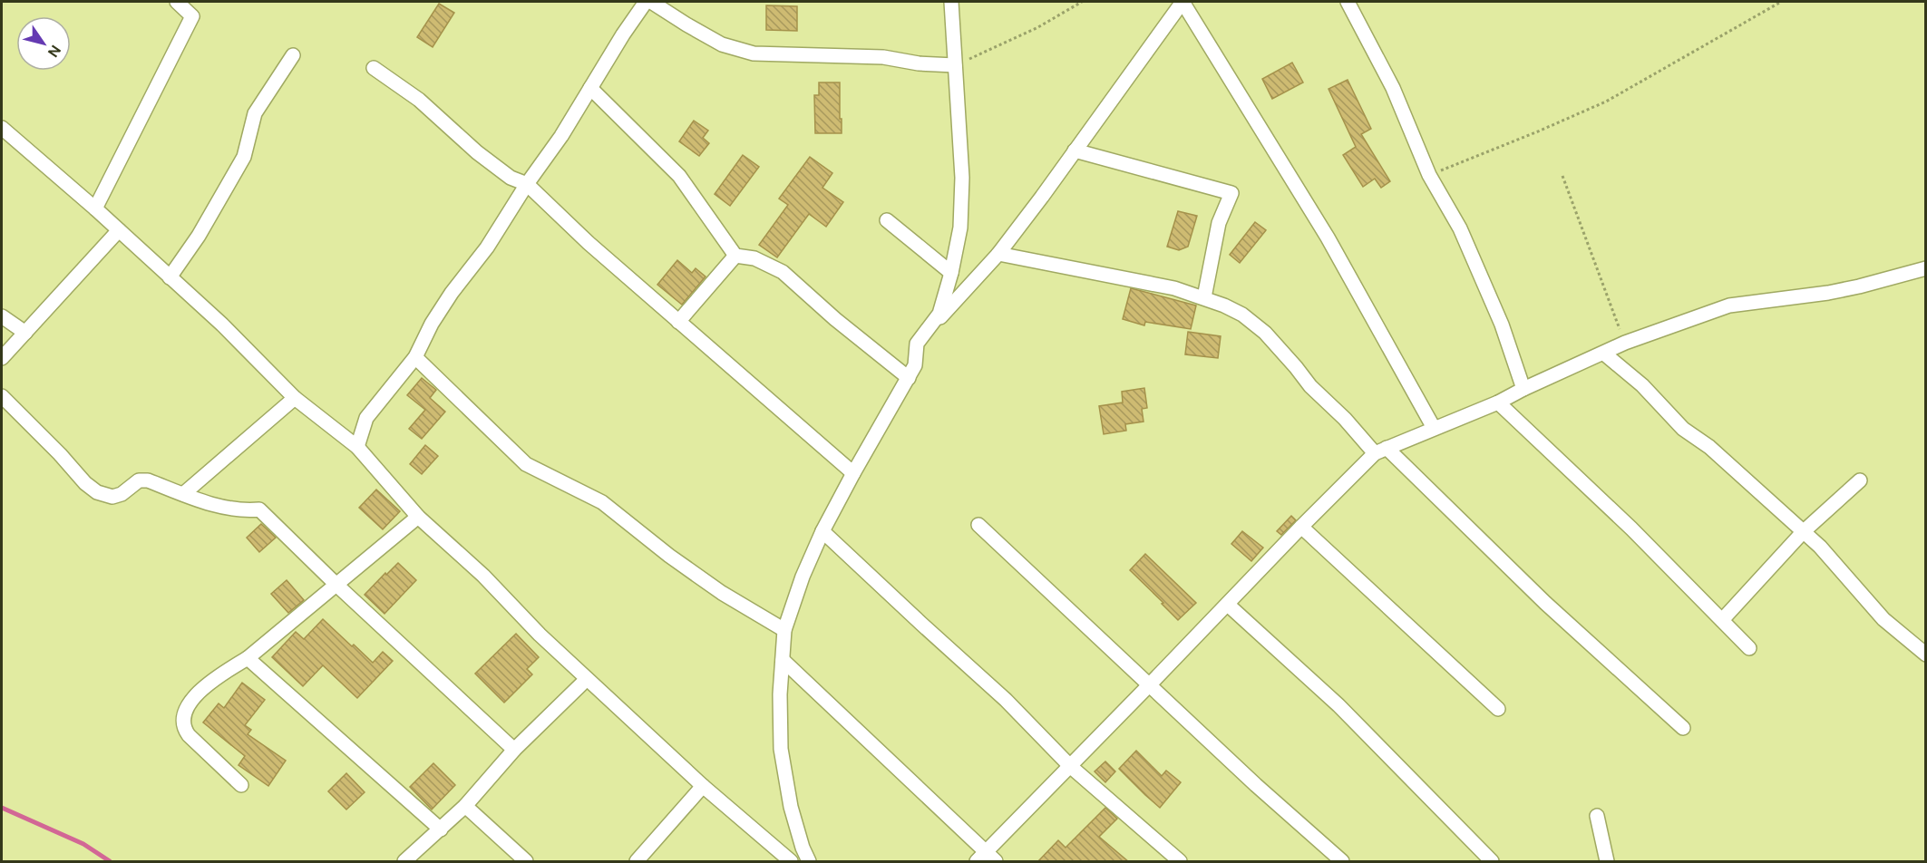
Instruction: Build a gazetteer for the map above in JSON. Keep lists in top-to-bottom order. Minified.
{"north":"bottom right"}
